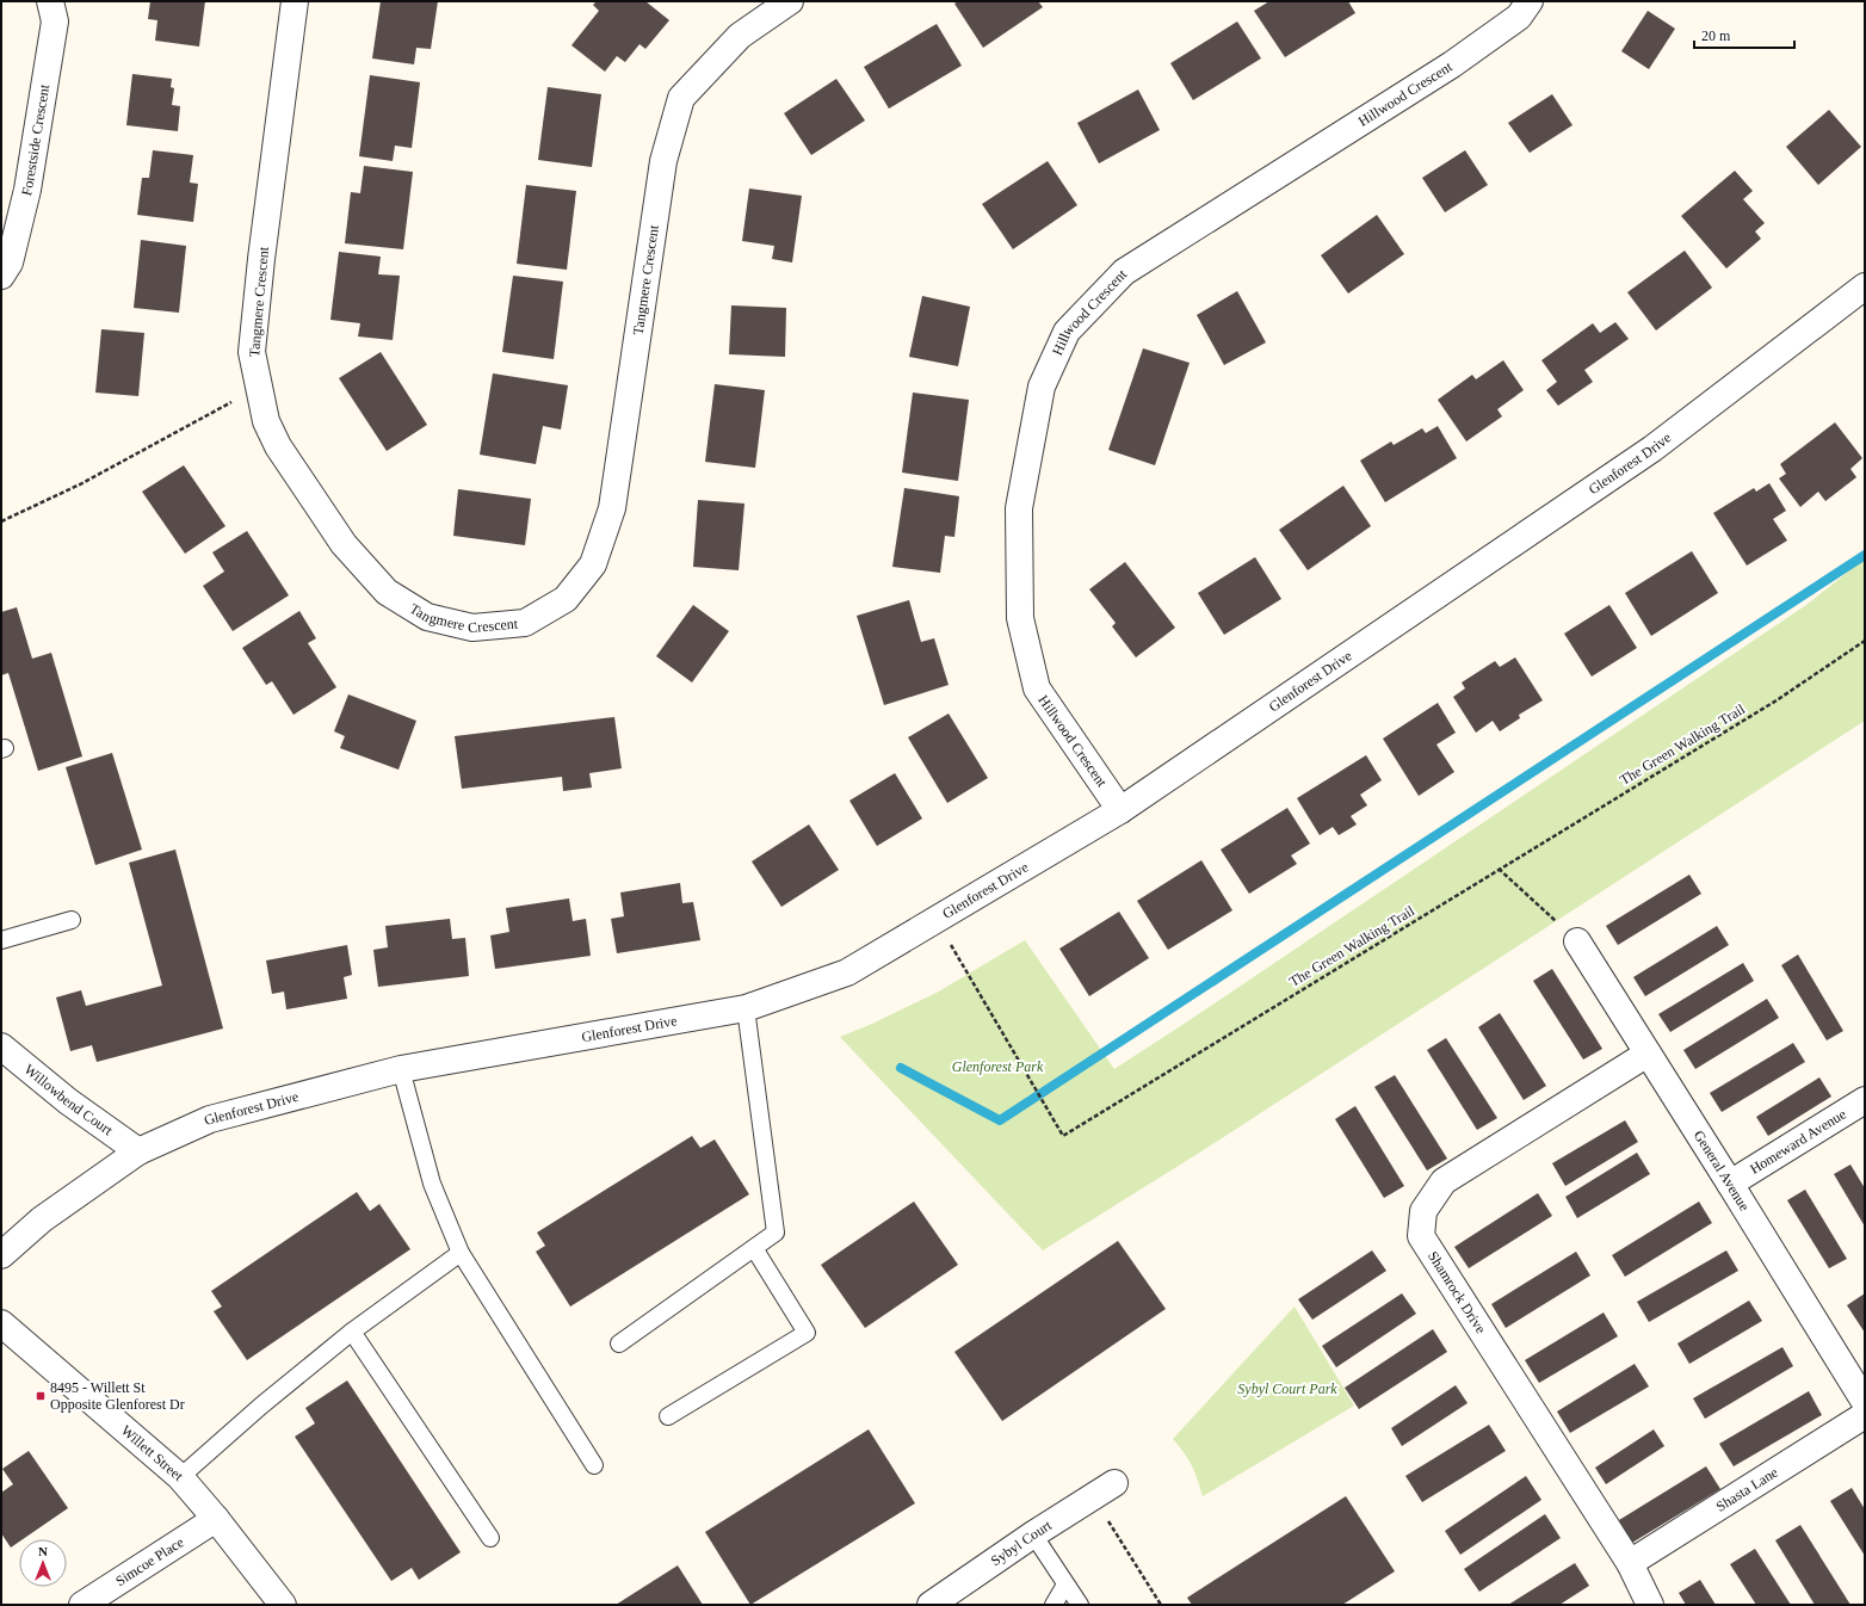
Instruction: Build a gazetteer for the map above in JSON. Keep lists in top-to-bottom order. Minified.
{"streets":{"street":["Hillwood Crescent","Forestside Crescent","Tangmere Crescent","Glenforest Drive","Willowbend Court","Homeward Avenue","General Avenue","Shamrock Drive","Willett Street","Shasta Lane","Sybyl Court","Simcoe Place"],"path":["The Green Walking Trail"]},"crossings":[["Hillwood Crescent","Glenforest Drive"],["Glenforest Drive","The Green Walking Trail"],["Glenforest Drive","Willowbend Court"],["Homeward Avenue","General Avenue"],["General Avenue","Shamrock Drive"],["Shamrock Drive","Shasta Lane"],["Willett Street","Simcoe Place"]],"parks":["Glenforest Park","Sybyl Court Park"],"places":{"transit":["8495 - Willett St Opposite Glenforest Dr"]},"scale_bar":"20 m","north":"top"}
